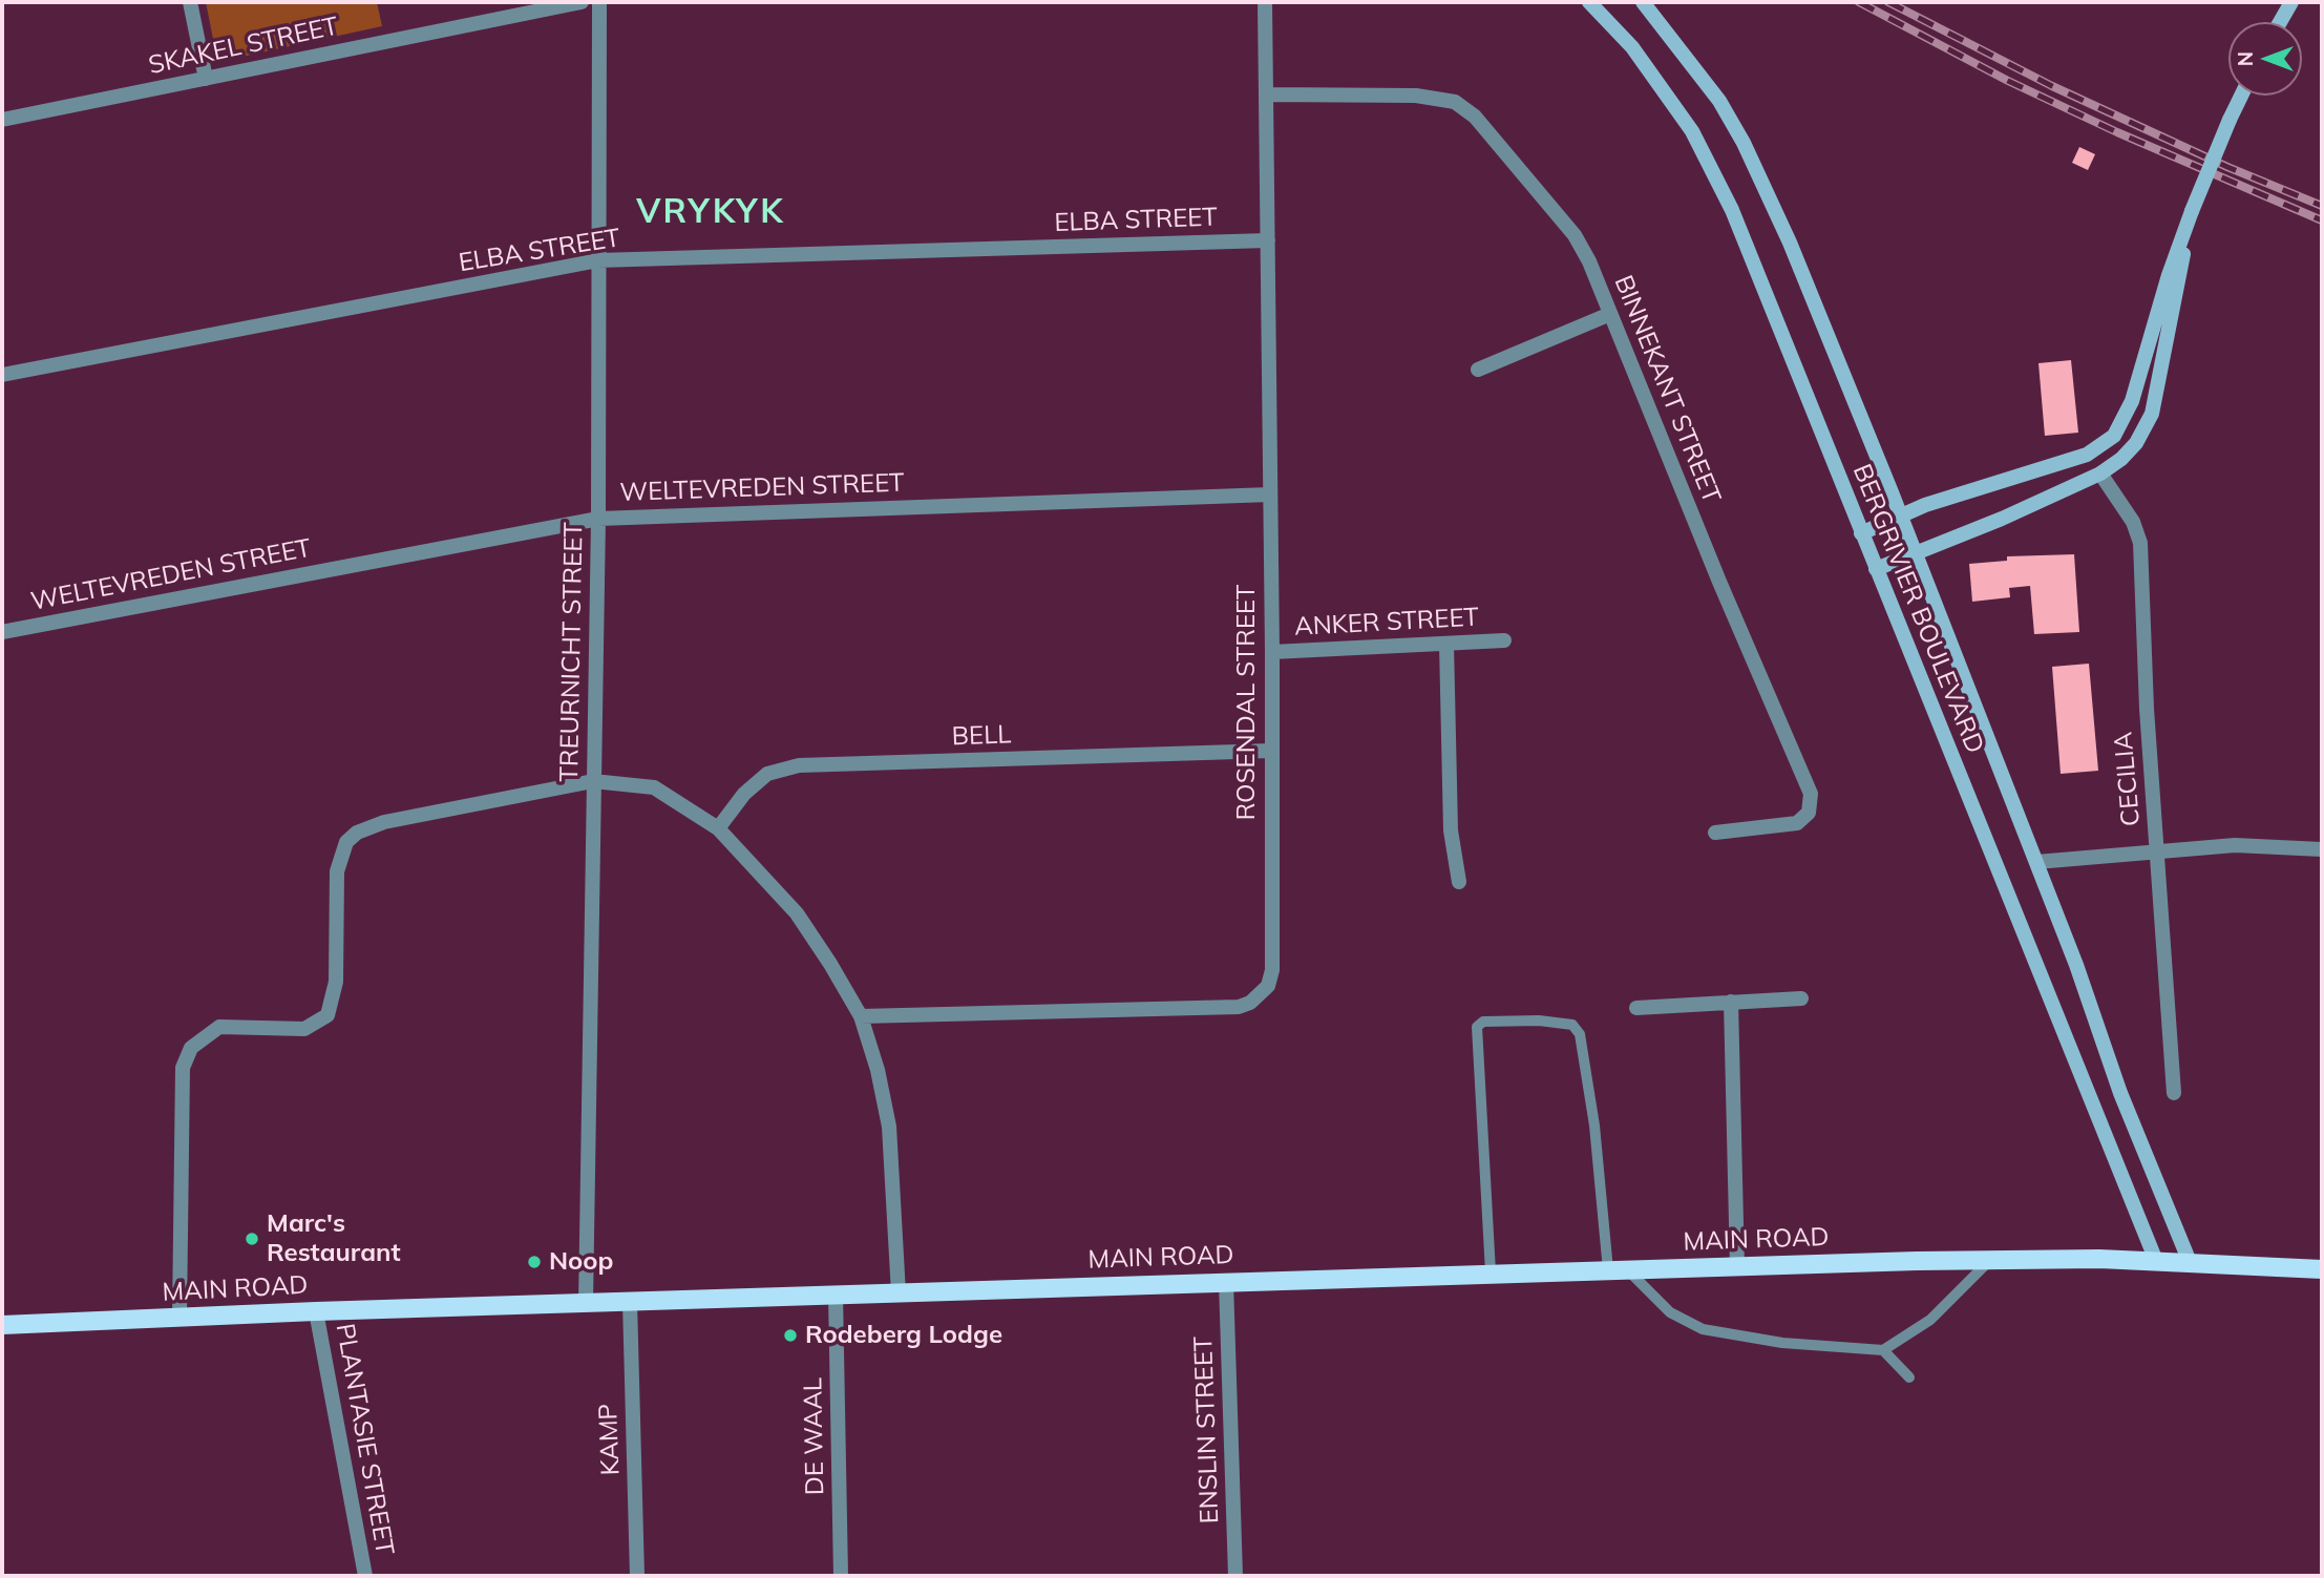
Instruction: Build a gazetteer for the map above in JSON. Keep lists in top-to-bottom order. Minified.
{"streets":{"main road":["MAIN ROAD"],"street":["SKAKEL STREET","ELBA STREET","BINNEKANT STREET","WELTEVREDEN STREET","BERGRIVIER BOULEVARD","ANKER STREET","TREURNICHT STREET","ROSENDAL STREET","BELL","CECILIA","ENSLIN STREET","DE WAAL","PLANTASIE STREET","KAMP"]},"crossings":[["ELBA STREET","TREURNICHT STREET"],["ELBA STREET","ROSENDAL STREET"],["BINNEKANT STREET","ROSENDAL STREET"],["WELTEVREDEN STREET","TREURNICHT STREET"],["WELTEVREDEN STREET","ROSENDAL STREET"],["BERGRIVIER BOULEVARD","MAIN ROAD"],["ANKER STREET","ROSENDAL STREET"],["TREURNICHT STREET","MAIN ROAD"],["ROSENDAL STREET","BELL"],["MAIN ROAD","ENSLIN STREET"],["MAIN ROAD","DE WAAL"],["MAIN ROAD","PLANTASIE STREET"],["MAIN ROAD","KAMP"]],"districts":["VRYKYK"],"places":["Marc's Restaurant","Noop","Rodeberg Lodge"],"north":"left"}
